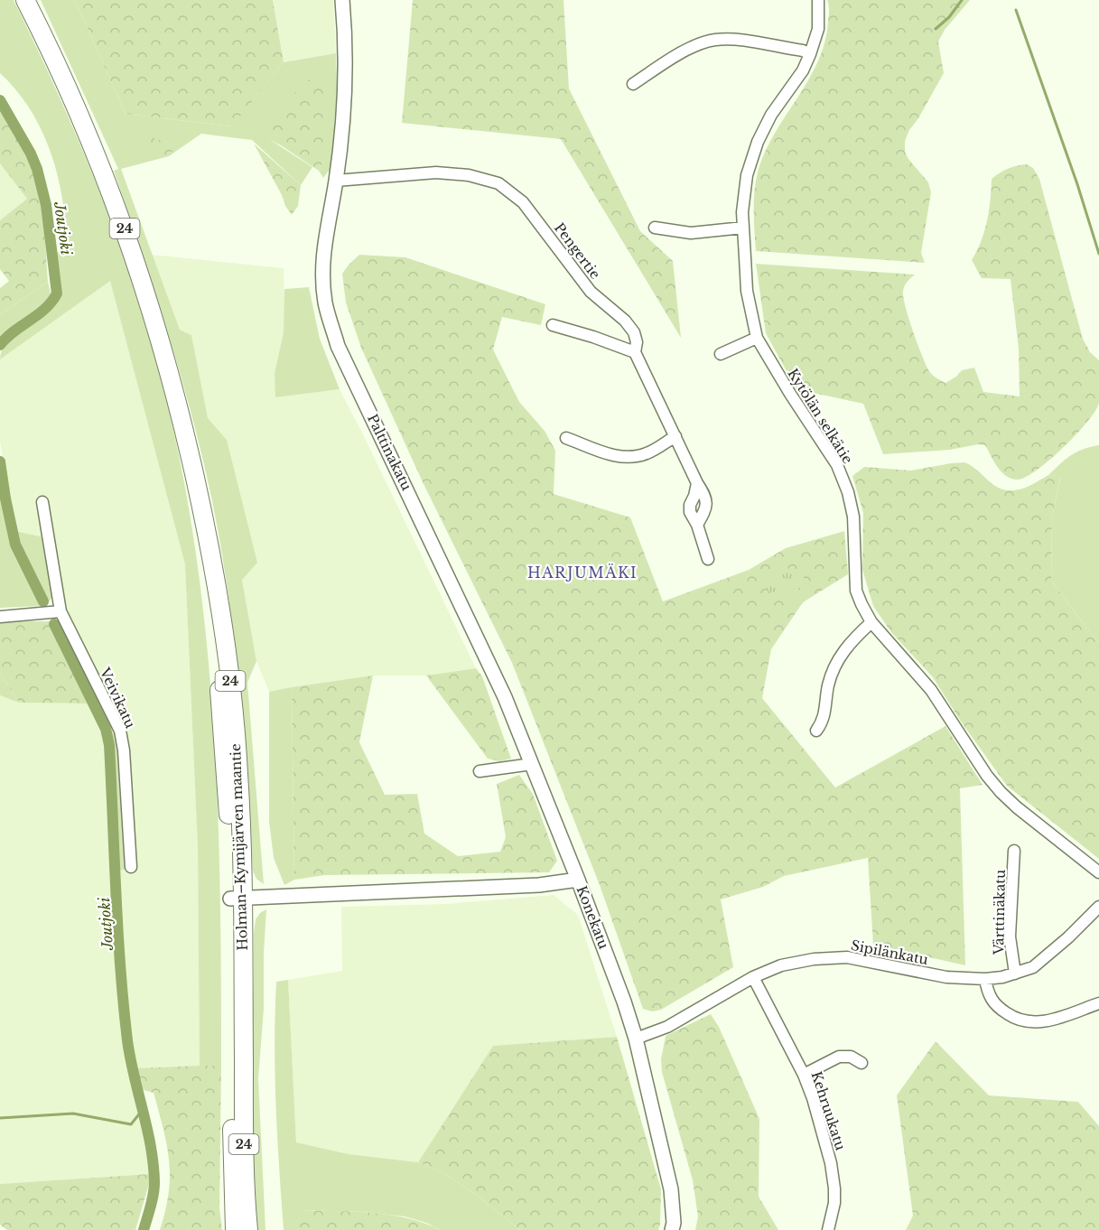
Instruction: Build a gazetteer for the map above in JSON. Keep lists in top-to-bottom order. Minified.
{"streets":{"highway":["24","Holman–Kymijärven maantie"],"street":["Pengertie","Kytölän selkätie","Palttinakatu","Veivikatu","Värttinäkatu","Konekatu","Sipilänkatu","Kehruukatu"]},"crossings":[["Pengertie","Palttinakatu"],["Palttinakatu","Konekatu"],["Holman–Kymijärven maantie","Konekatu"],["Värttinäkatu","Sipilänkatu"],["Konekatu","Sipilänkatu"],["Sipilänkatu","Kehruukatu"]],"districts":["HARJUMÄKI"],"water":["Joutjoki"]}
